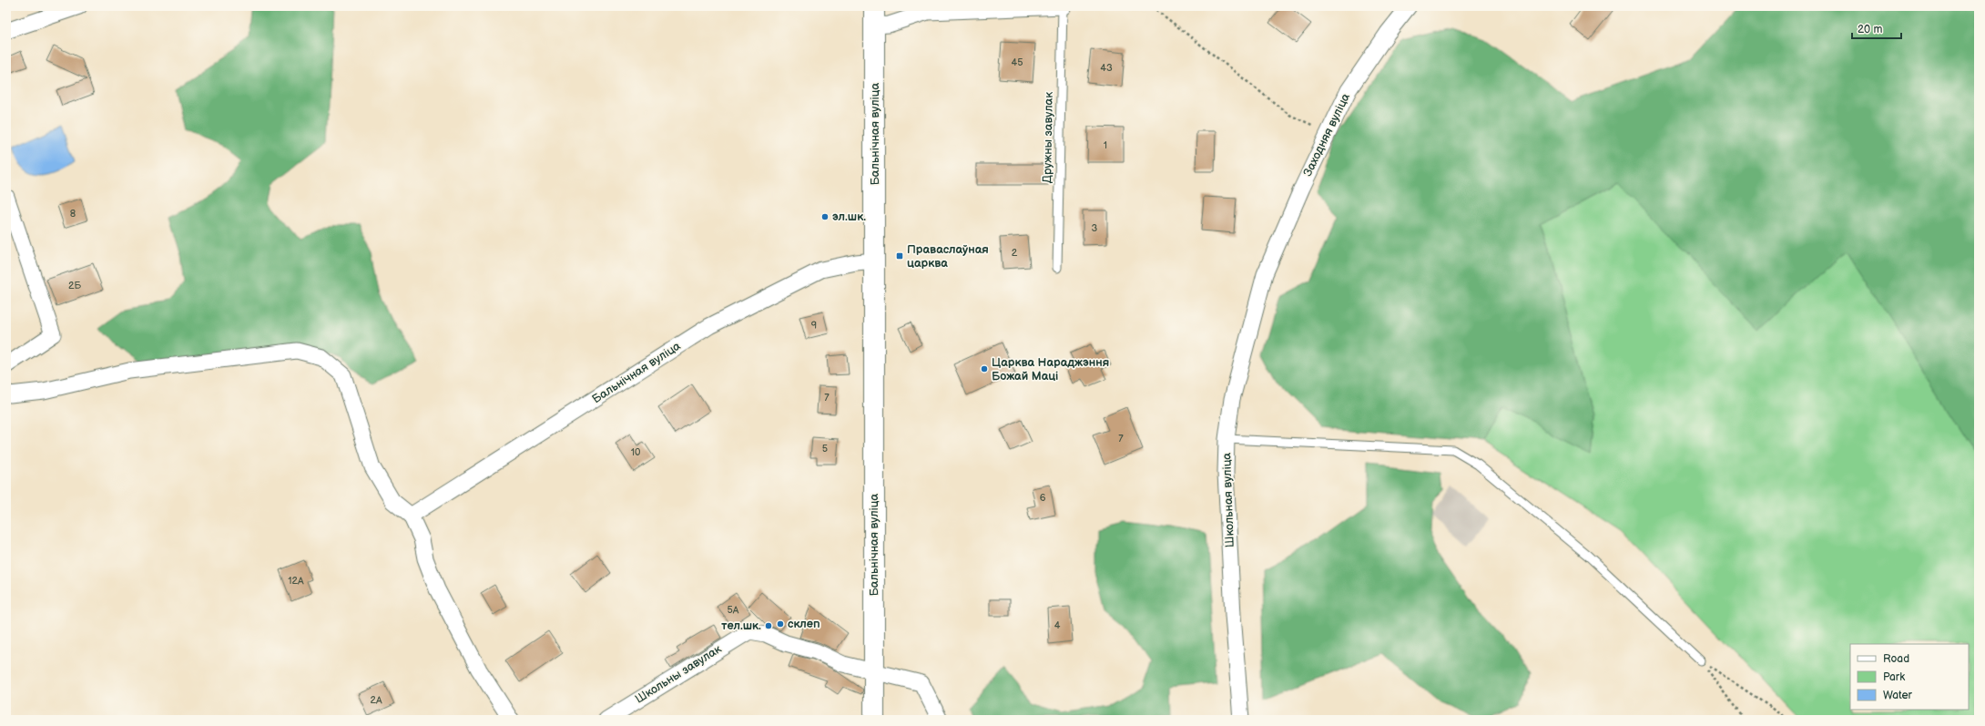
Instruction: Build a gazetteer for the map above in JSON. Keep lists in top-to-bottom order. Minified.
{"streets":{"street":["Бальнічная вуліца","Заходняя вуліца","Школьная вуліца","Школьны завулак"],"lane":["Дружны завулак"]},"crossings":[["Бальнічная вуліца","Школьны завулак"],["Заходняя вуліца","Школьная вуліца"]],"places":{"other":["эл.шк.","Царква Нараджэння Божай Маці","склеп","тел.шк."],"transit":["Праваслаўная царква"]},"house_numbers":["45","43","1","8","3","2","2Б","9","7","7","5","10","6","12А","5А","4","2А"],"legend":["Road","Park","Water"],"scale_bar":"20 m"}
